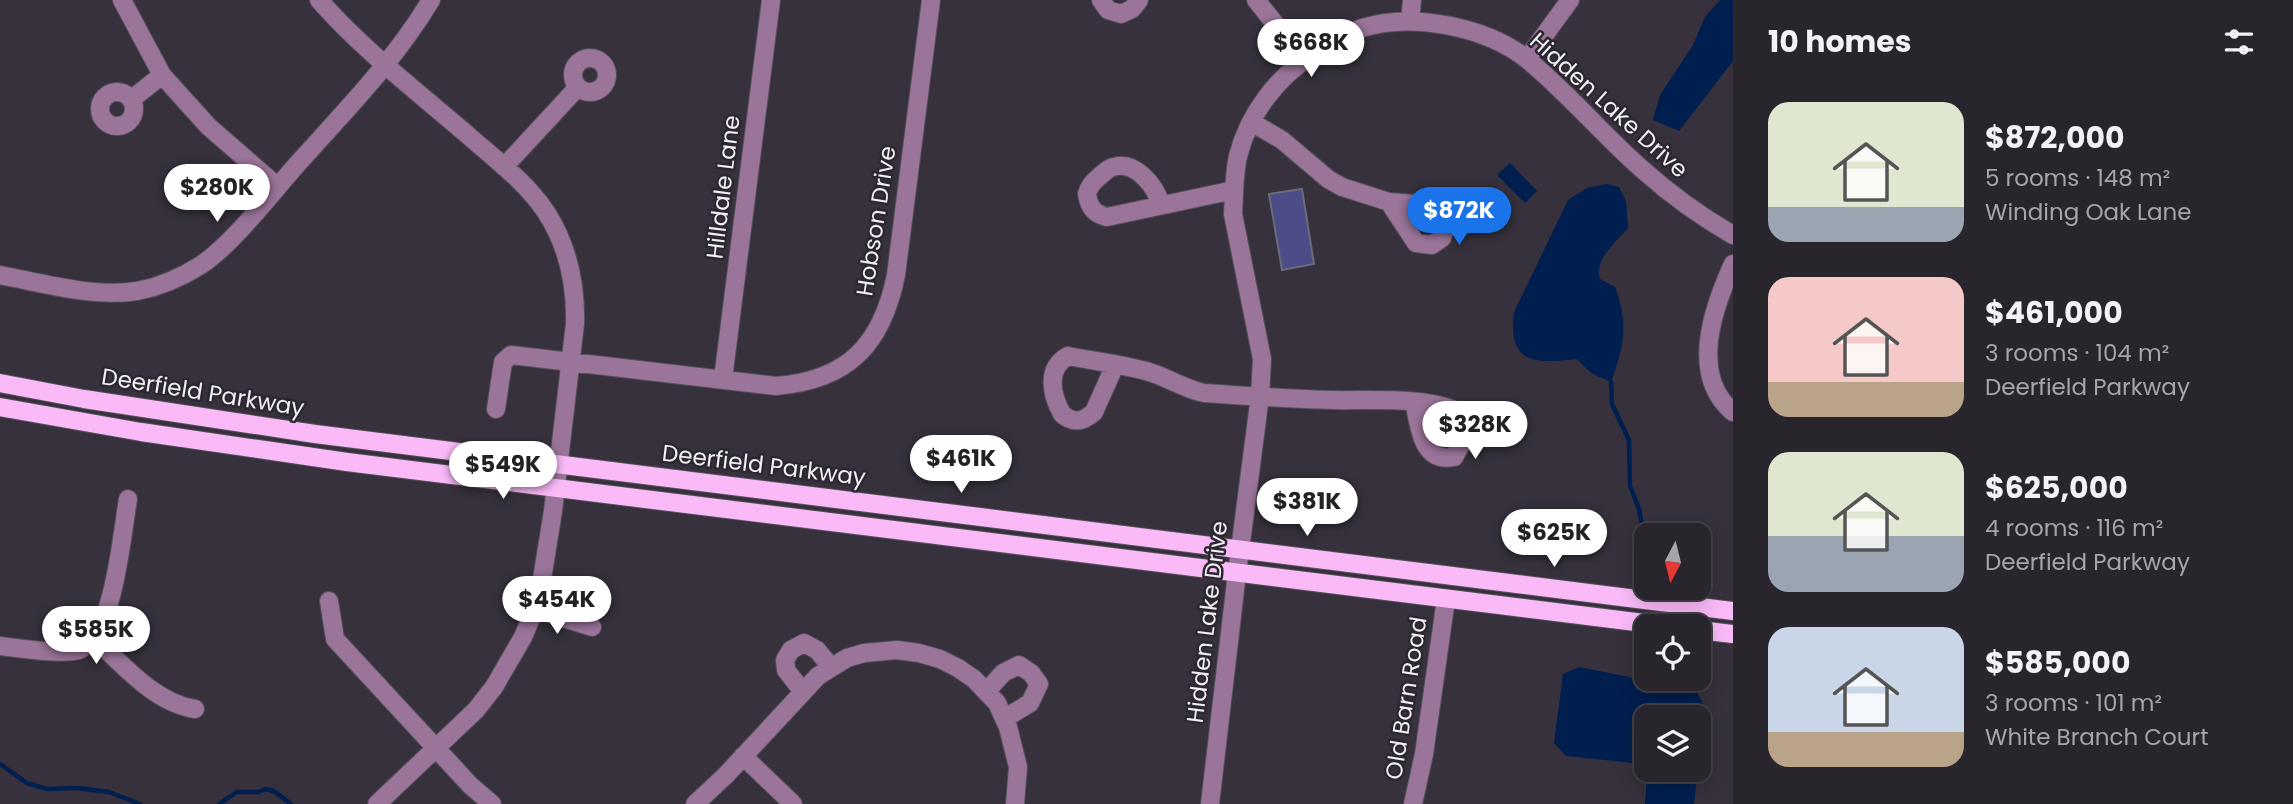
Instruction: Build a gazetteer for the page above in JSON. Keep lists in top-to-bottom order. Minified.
{"streets":{"main road":["Deerfield Parkway"],"street":["Hidden Lake Drive","Hilldale Lane","Hobson Drive","Old Barn Road"]},"crossings":[["Hidden Lake Drive","Deerfield Parkway"],["Hilldale Lane","Hobson Drive"],["Deerfield Parkway","Old Barn Road"]],"north":"bottom","page":{"heading":"10 homes","price":["$668K","$280K","$872K","$328K","$461K","$549K","$381K","$625K","$454K","$585K"],"list":[{"name":"$872,000","note":"5 rooms · 148 m² · Winding Oak Lane"},{"name":"$461,000","note":"3 rooms · 104 m² · Deerfield Parkway"},{"name":"$625,000","note":"4 rooms · 116 m² · Deerfield Parkway"},{"name":"$585,000","note":"3 rooms · 101 m² · White Branch Court"}]}}
